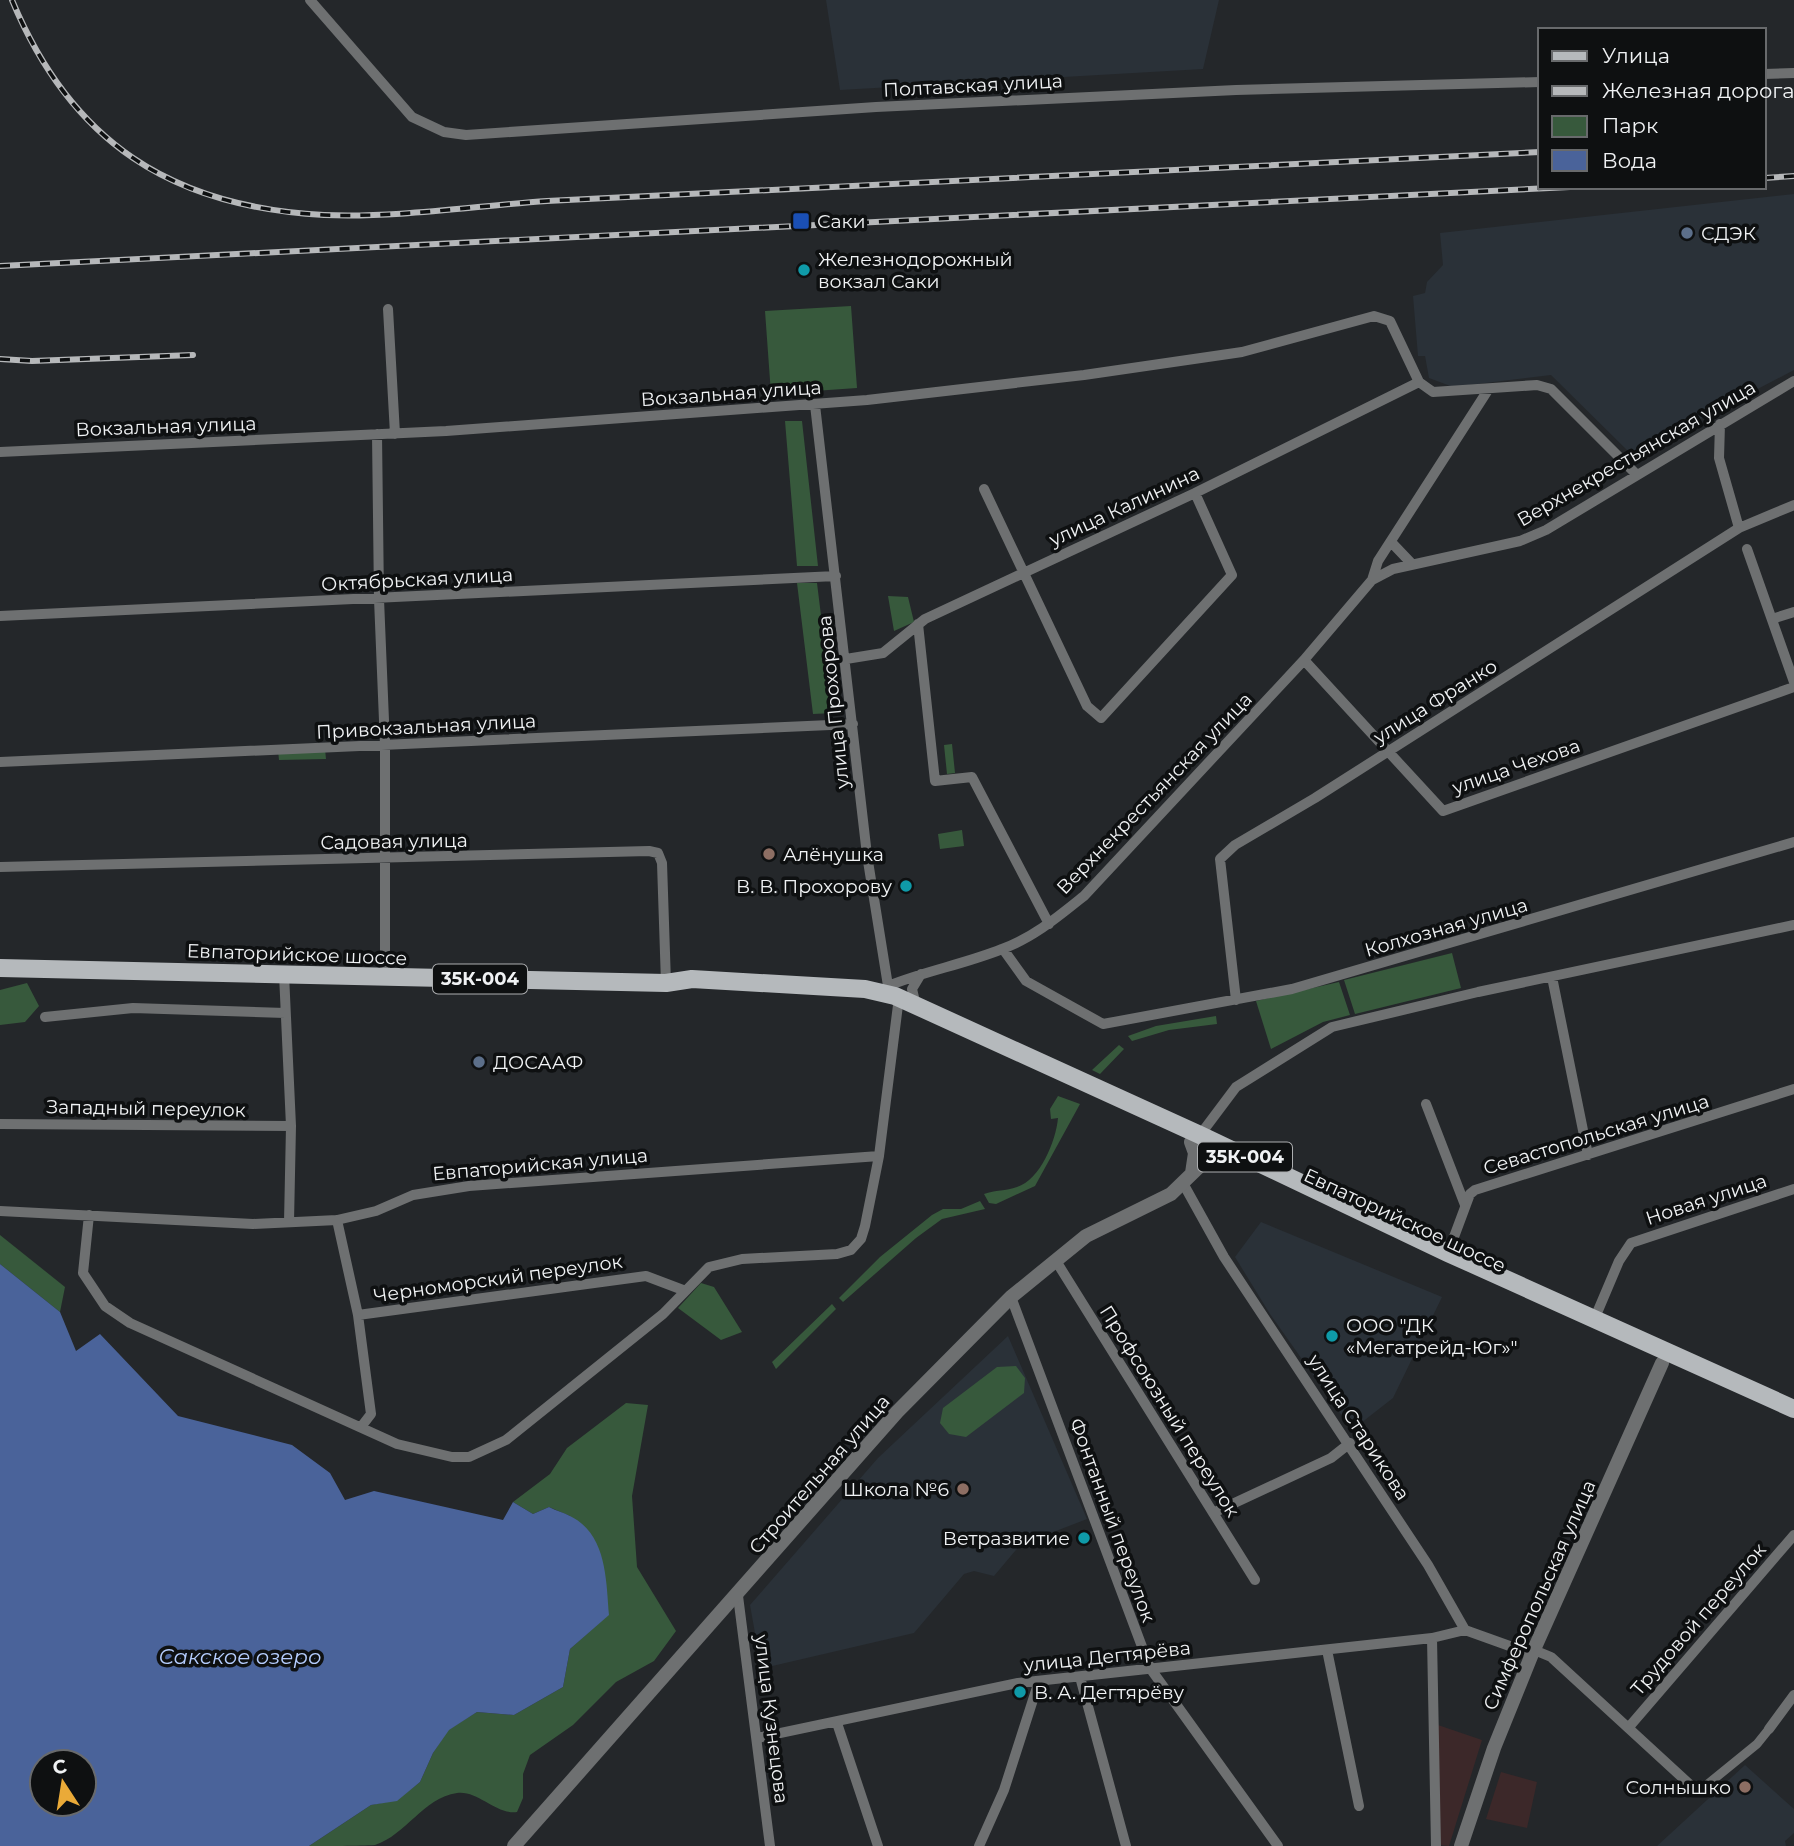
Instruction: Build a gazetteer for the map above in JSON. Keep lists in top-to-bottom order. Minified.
{"streets":{"main road":["Евпаторийское шоссе","35К-004"],"street":["Полтавская улица","Вокзальная улица","Верхнекрестьянская улица","улица Калинина","Октябрьская улица","улица Франко","улица Прохорова","Привокзальная улица","улица Чехова","Садовая улица","Колхозная улица","Западный переулок","Севастопольская улица","Евпаторийская улица","Новая улица","Черноморский переулок","Профсоюзный переулок","улица Старикова","Строительная улица","Фонтанный переулок","Симферопольская улица","Трудовой переулок","улица Дегтярёва","улица Кузнецова"]},"crossings":[["Вокзальная улица","улица Калинина"],["Вокзальная улица","улица Прохорова"],["Верхнекрестьянская улица","улица Прохорова"],["Верхнекрестьянская улица","улица Чехова"],["Верхнекрестьянская улица","Колхозная улица"],["Верхнекрестьянская улица","Евпаторийское шоссе"],["улица Калинина","улица Прохорова"],["Октябрьская улица","улица Прохорова"],["улица Франко","улица Чехова"],["улица Франко","Колхозная улица"],["улица Прохорова","Привокзальная улица"],["улица Прохорова","Евпаторийское шоссе"],["Садовая улица","Евпаторийское шоссе"],["Евпаторийское шоссе","Новая улица"],["Евпаторийское шоссе","Строительная улица"],["Евпаторийское шоссе","Симферопольская улица"],["Профсоюзный переулок","Строительная улица"],["улица Старикова","Строительная улица"],["улица Старикова","улица Дегтярёва"],["Строительная улица","Фонтанный переулок"],["Строительная улица","улица Кузнецова"],["Фонтанный переулок","улица Дегтярёва"],["улица Дегтярёва","улица Кузнецова"]],"water":["Сакское озеро"],"places":{"transit":["Саки"],"other":["СДЭК","Железнодорожный вокзал Саки","Алёнушка","В. В. Прохорову","ДОСААФ","ООО \"ДК «Мегатрейд-Юг»\"","Школа №6","Ветразвитие","В. А. Дегтярёву","Солнышко"]},"legend":["Улица","Железная дорога","Парк","Вода"],"north":"top"}
